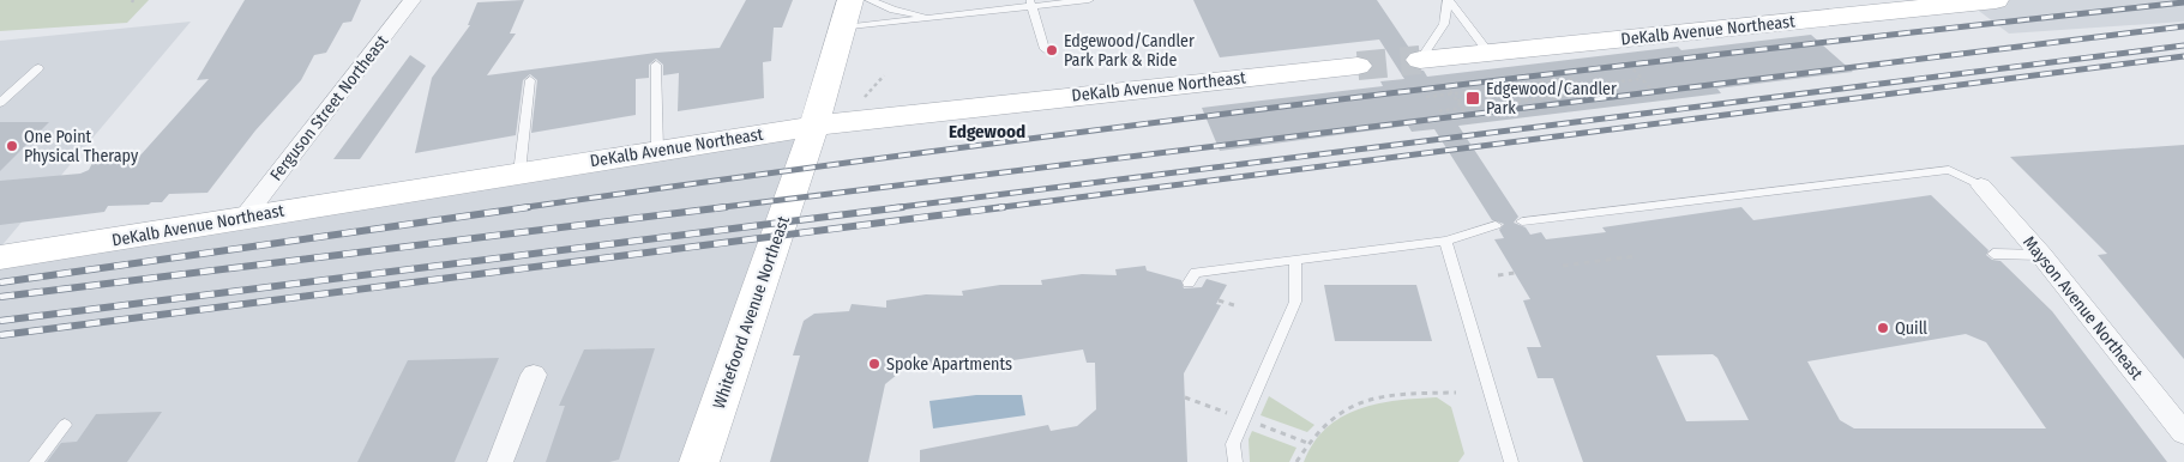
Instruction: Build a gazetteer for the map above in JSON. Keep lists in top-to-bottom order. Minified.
{"streets":{"main road":["DeKalb Avenue Northeast","Whitefoord Avenue Northeast"],"street":["Ferguson Street Northeast","Mayson Avenue Northeast"]},"crossings":[["DeKalb Avenue Northeast","Ferguson Street Northeast"],["DeKalb Avenue Northeast","Whitefoord Avenue Northeast"]],"districts":["Edgewood"],"places":{"other":["Edgewood/Candler Park Park & Ride","One Point Physical Therapy","Quill","Spoke Apartments"],"transit":["Edgewood/Candler Park"]}}
